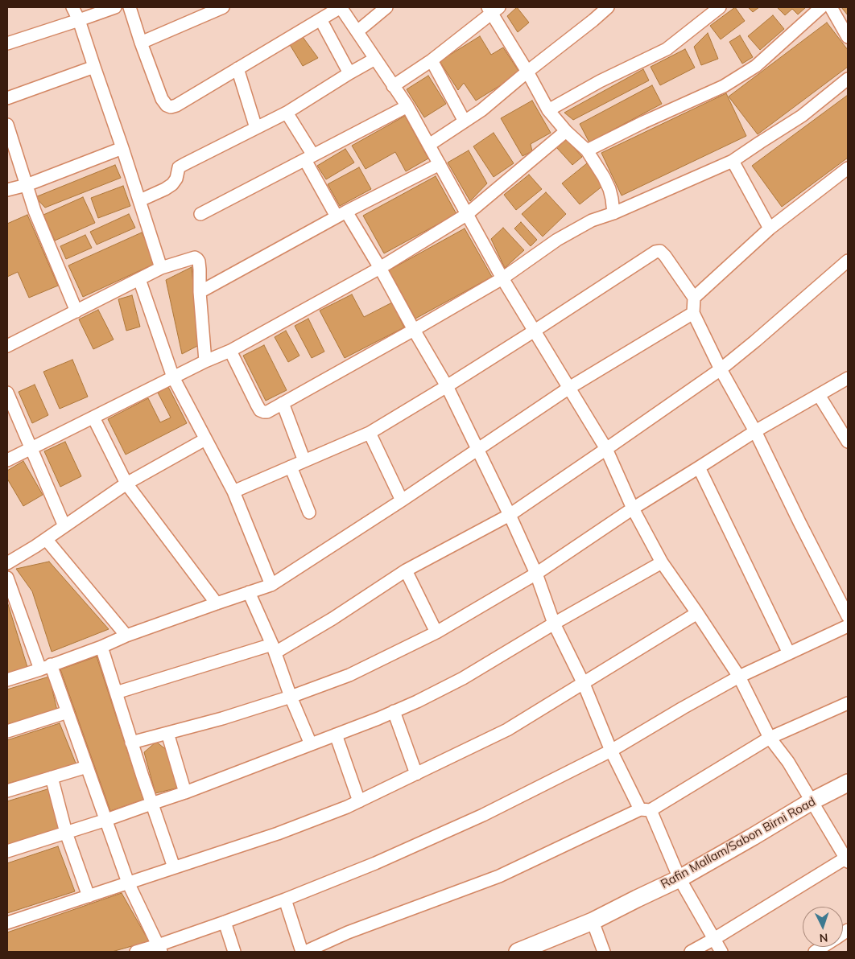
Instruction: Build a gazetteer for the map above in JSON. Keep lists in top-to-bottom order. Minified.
{"streets":{"street":["Rafin Mallam/Sabon Birni Road"]},"north":"bottom"}
